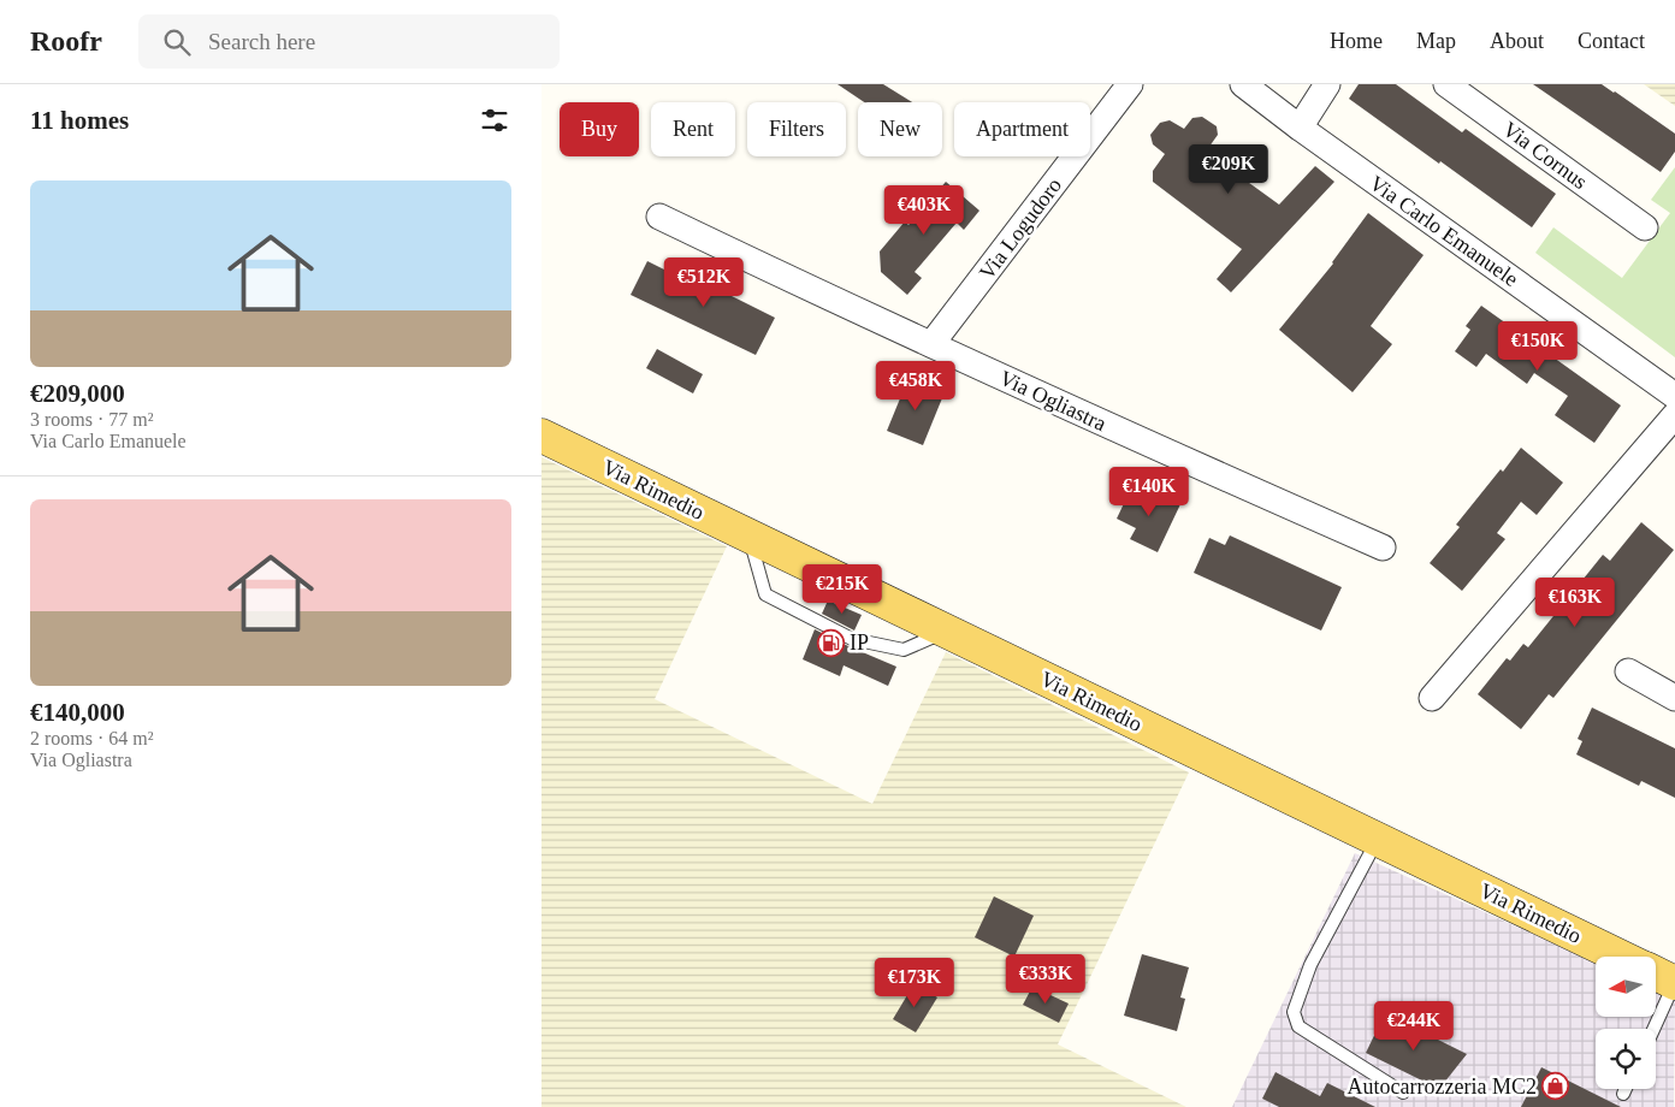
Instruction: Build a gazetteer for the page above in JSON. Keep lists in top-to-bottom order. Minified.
{"streets":{"main road":["Via Rimedio"],"street":["Via Cornus","Via Logudoro","Via Carlo Emanuele","Via Ogliastra"]},"crossings":[["Via Logudoro","Via Ogliastra"]],"places":{"fuel station":["IP"],"shop":["Autocarrozzeria MC2"]},"north":"left","page":{"header":"Roofr","search":"Search here","nav":["Home","Map","About","Contact"],"heading":"11 homes","chip":["Buy","Rent","Filters","New","Apartment"],"price":["€209K","€403K","€512K","€150K","€458K","€140K","€215K","€163K","€333K","€173K","€244K"],"list":[{"name":"€209,000","note":"3 rooms · 77 m² · Via Carlo Emanuele"},{"name":"€140,000","note":"2 rooms · 64 m² · Via Ogliastra"}]}}
